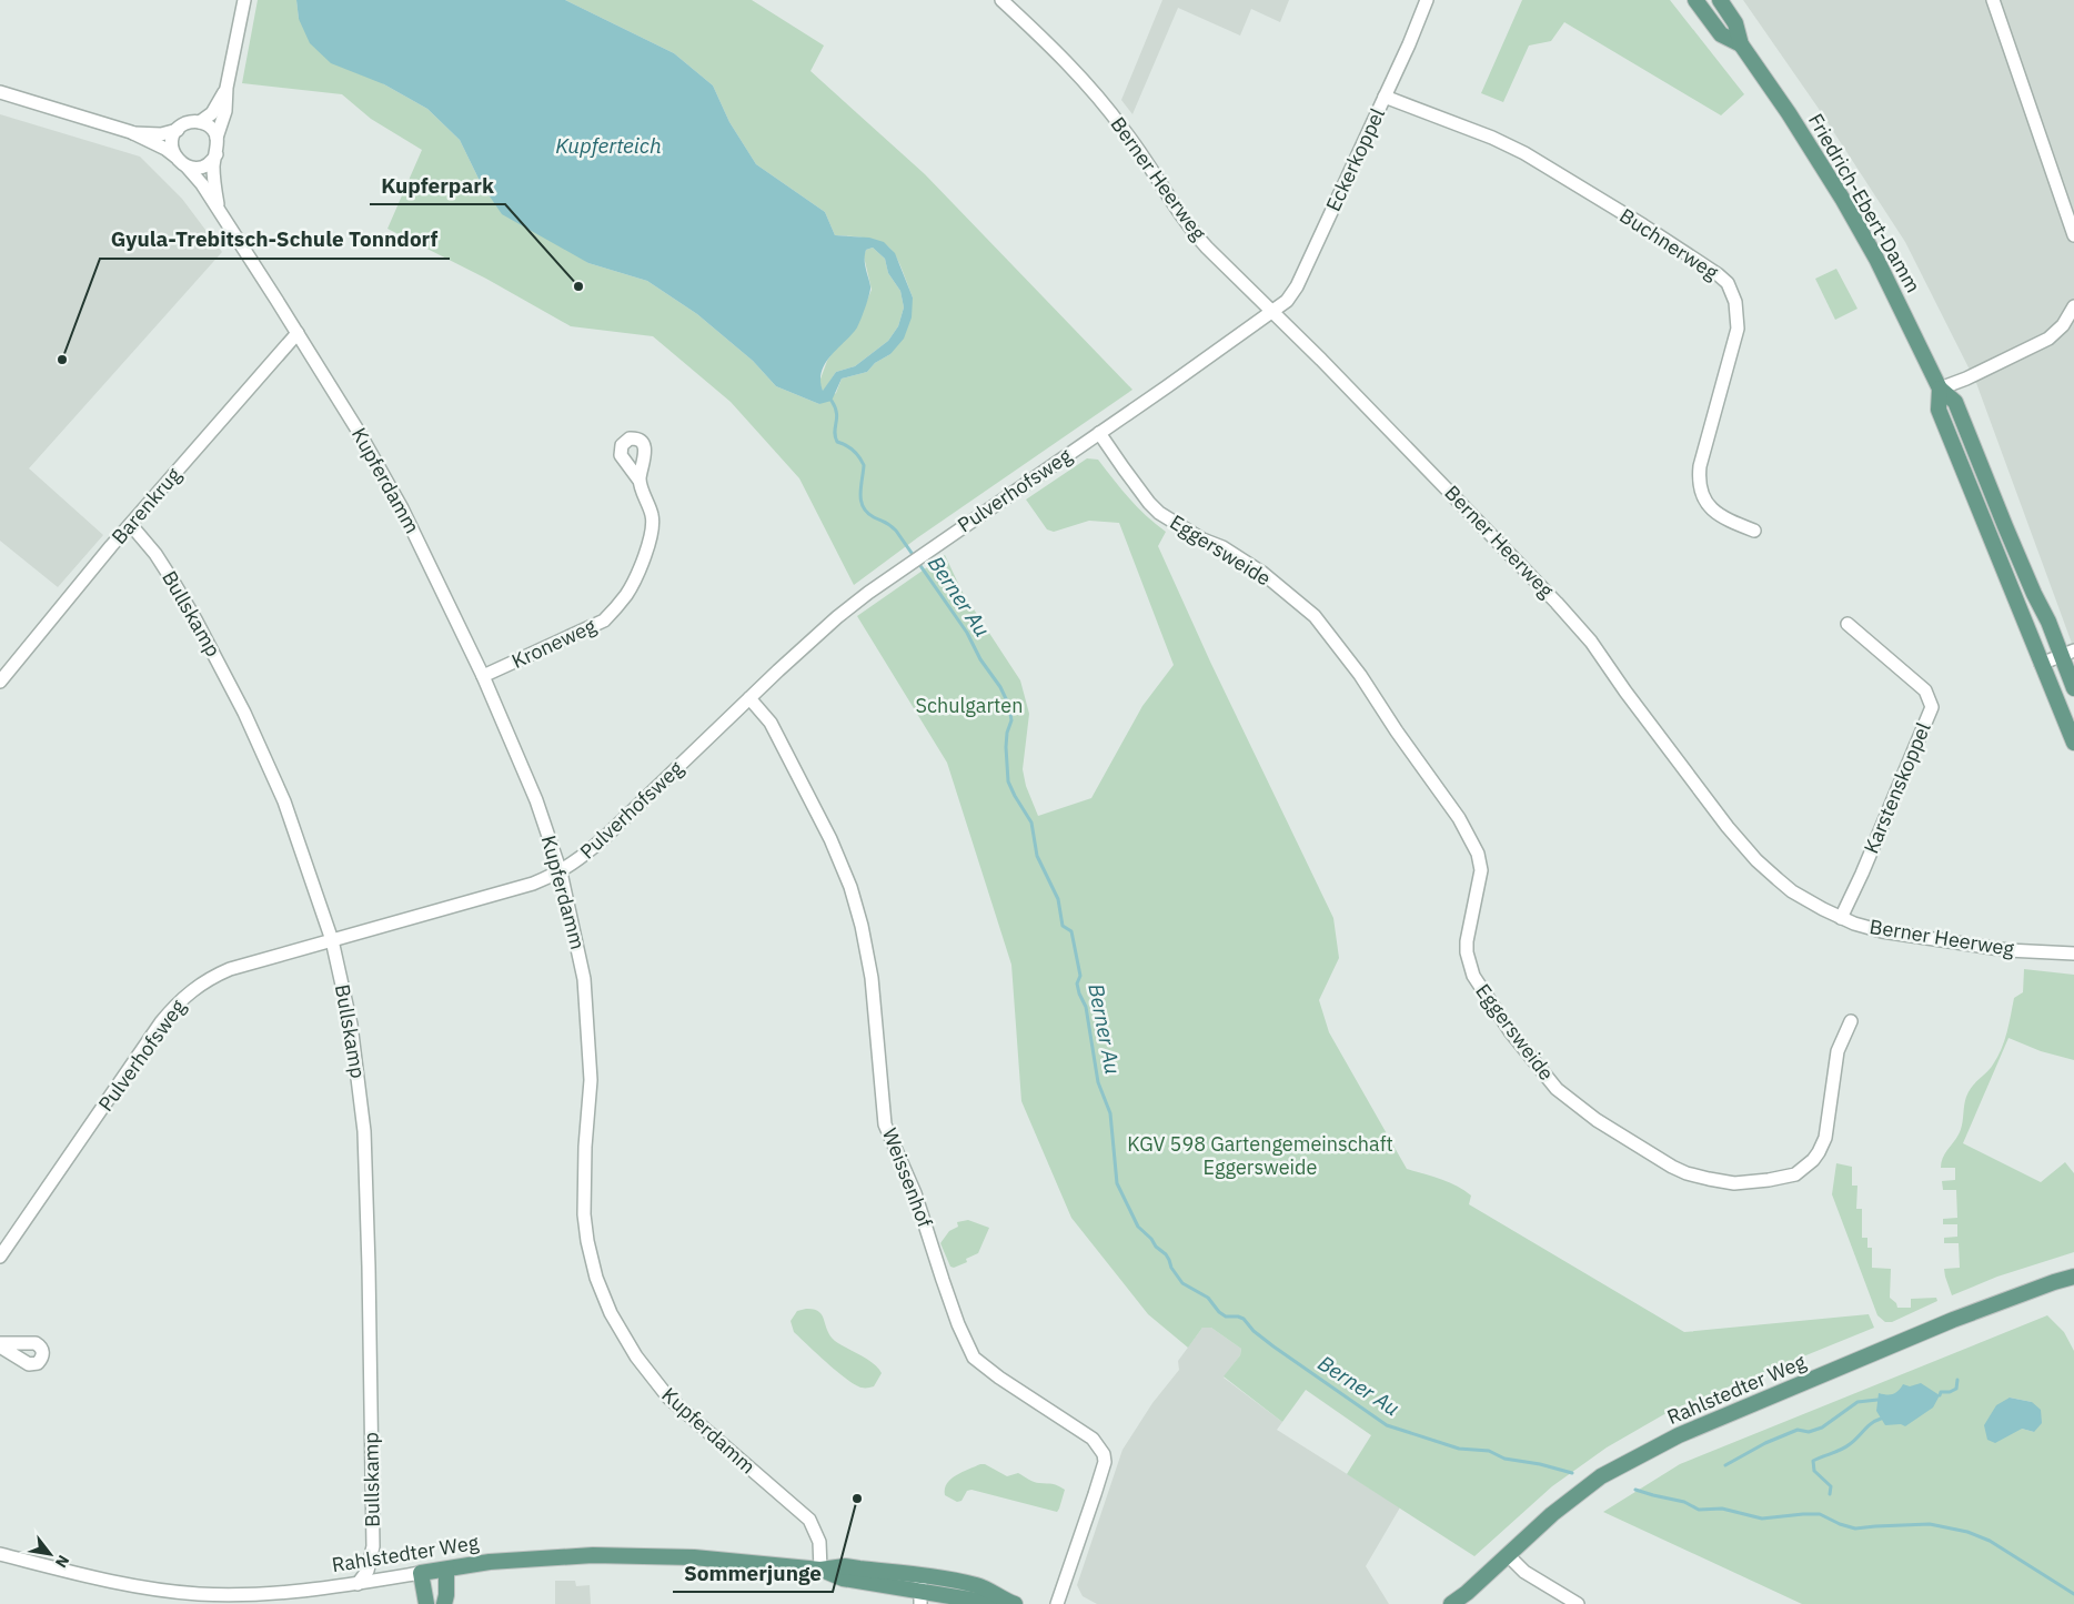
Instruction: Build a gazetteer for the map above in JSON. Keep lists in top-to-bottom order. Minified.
{"streets":{"main road":["Friedrich-Ebert-Damm","Rahlstedter Weg"],"street":["Eckerkoppel","Berner Heerweg","Buchnerweg","Kupferdamm","Pulverhofsweg","Barenkrug","Eggersweide","Bullskamp","Kroneweg","Karstenskoppel","Weissenhof"]},"crossings":[["Eckerkoppel","Berner Heerweg"],["Eckerkoppel","Buchnerweg"],["Eckerkoppel","Pulverhofsweg"],["Berner Heerweg","Pulverhofsweg"],["Berner Heerweg","Karstenskoppel"],["Kupferdamm","Pulverhofsweg"],["Kupferdamm","Barenkrug"],["Kupferdamm","Kroneweg"],["Kupferdamm","Rahlstedter Weg"],["Pulverhofsweg","Eggersweide"],["Pulverhofsweg","Bullskamp"],["Pulverhofsweg","Weissenhof"],["Barenkrug","Bullskamp"],["Bullskamp","Rahlstedter Weg"]],"water":["Kupferteich","Berner Au"],"parks":["Schulgarten","KGV 598 Gartengemeinschaft Eggersweide"],"places":["Kupferpark","Gyula-Trebitsch-Schule Tonndorf","Sommerjunge"],"north":"bottom right"}
